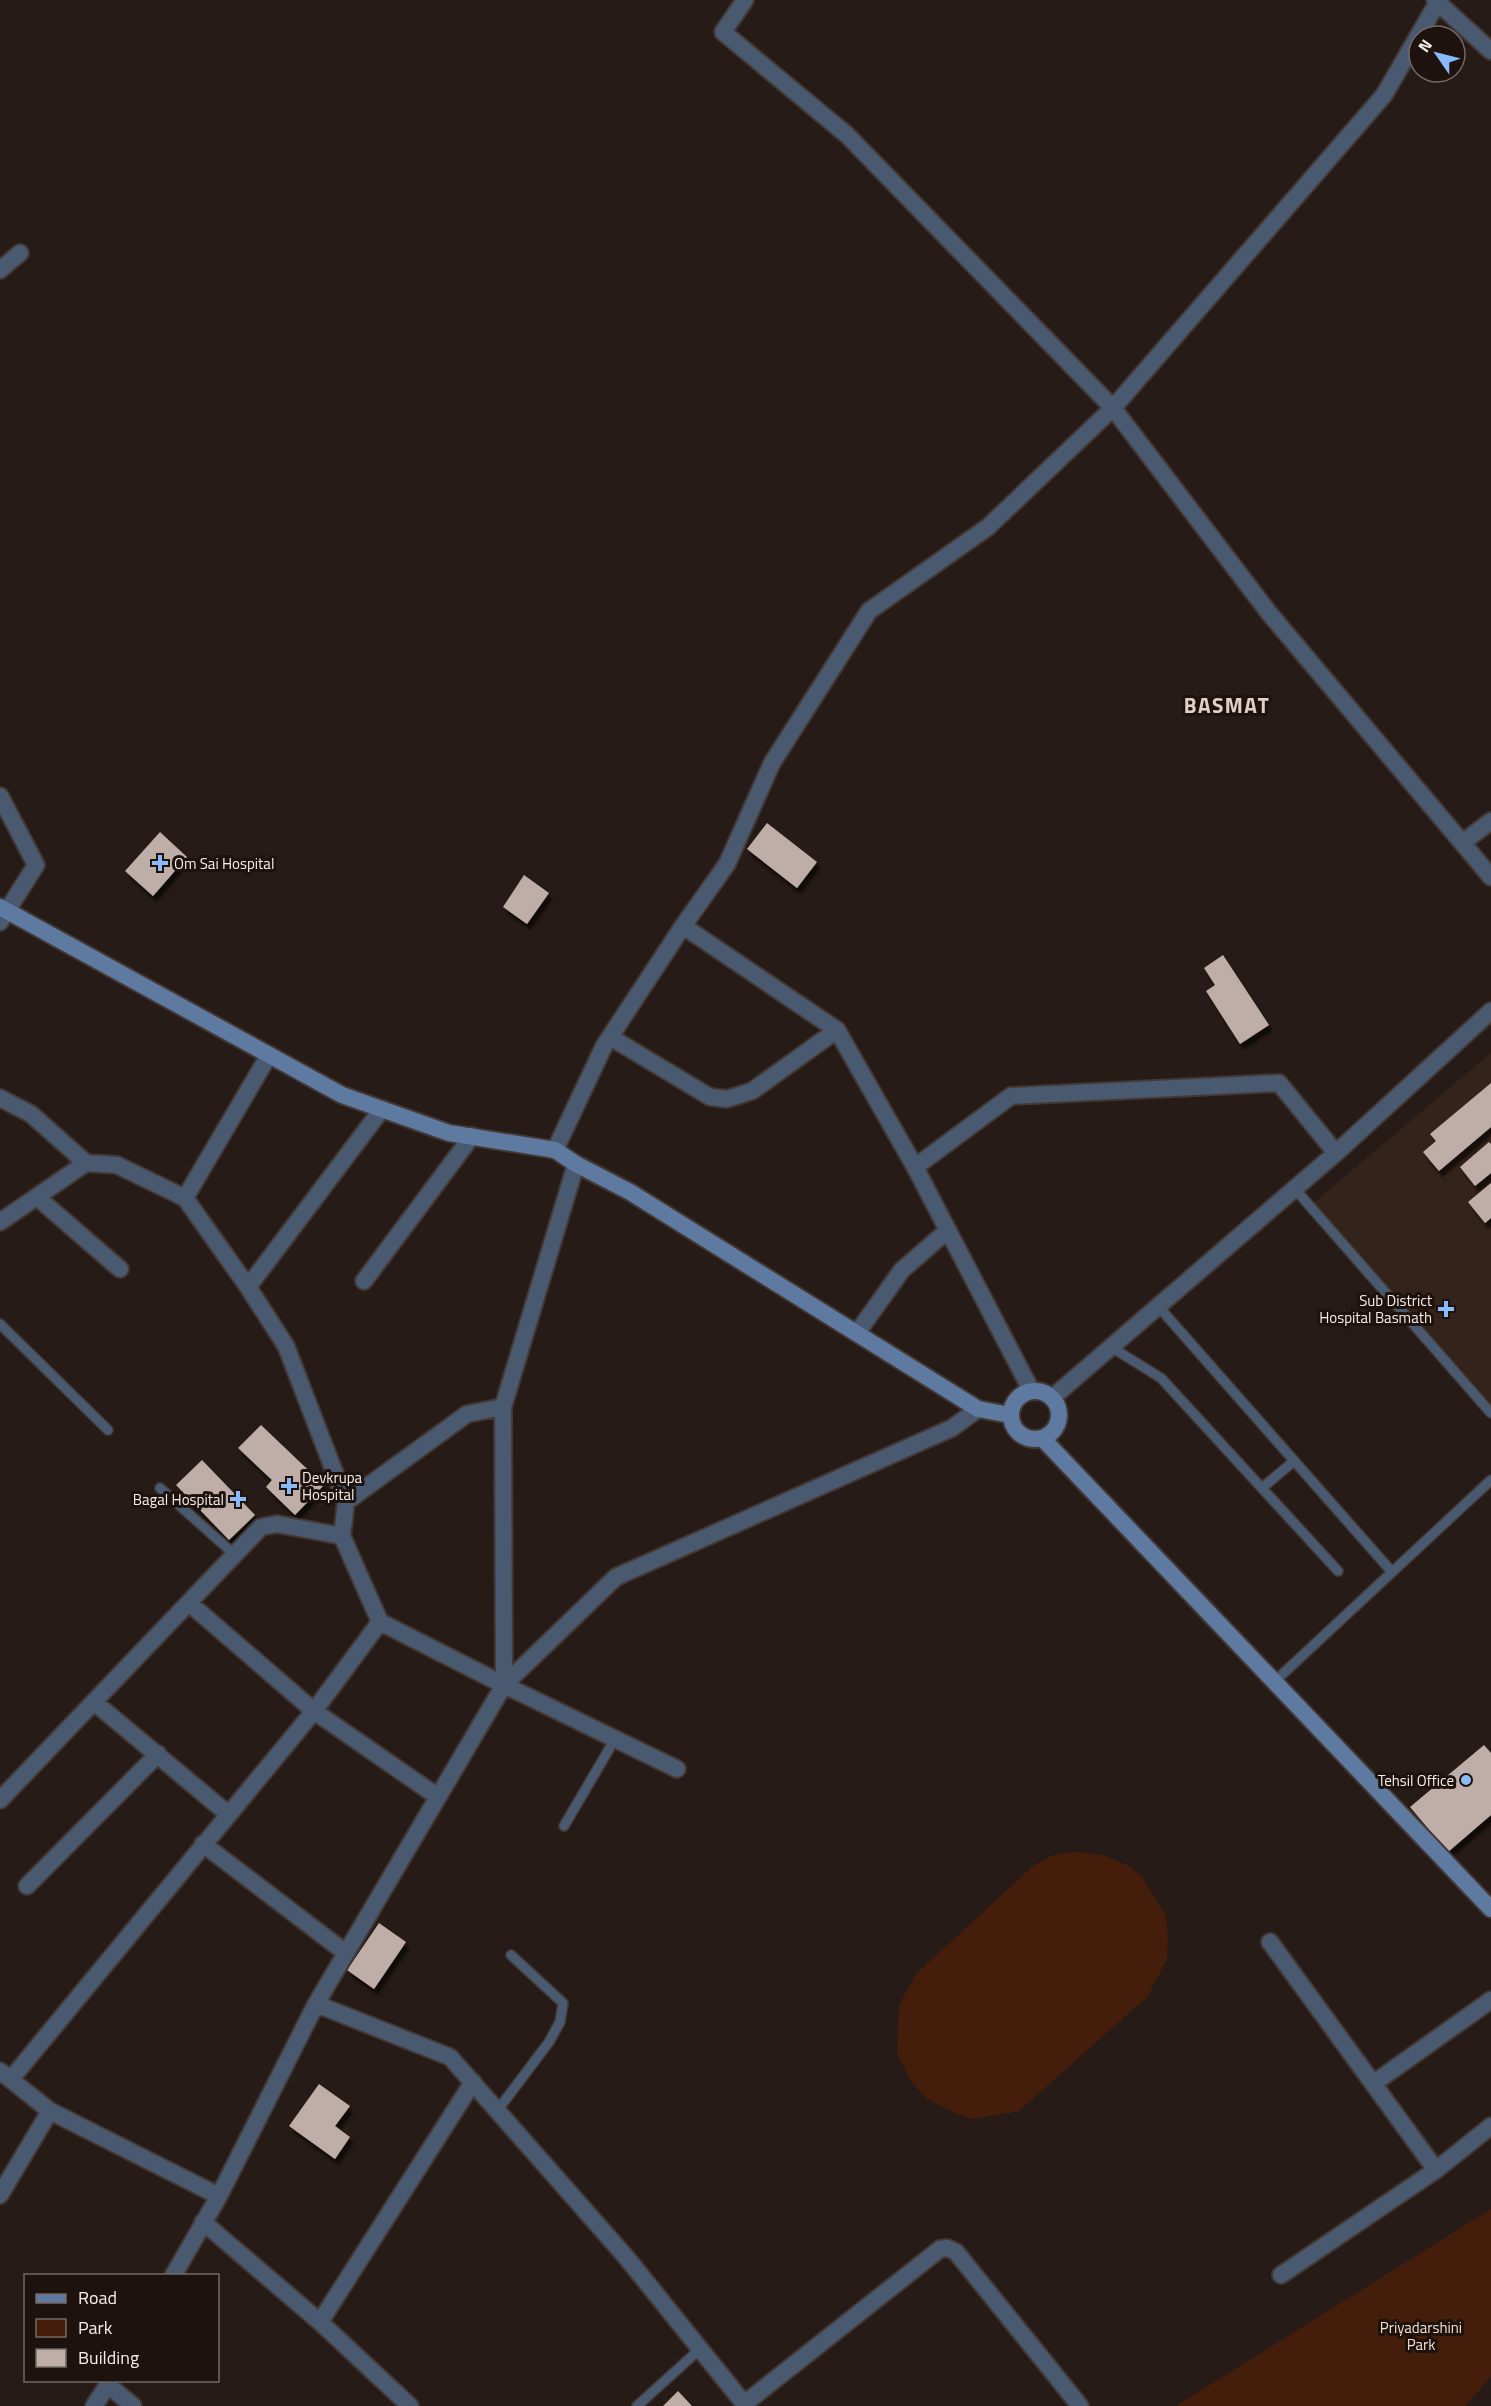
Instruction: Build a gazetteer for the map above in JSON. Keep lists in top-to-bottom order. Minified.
{"districts":["BASMAT"],"parks":["Priyadarshini Park"],"places":{"health":["Om Sai Hospital","Sub District Hospital Basmath","Devkrupa Hospital","Bagal Hospital"],"other":["Tehsil Office"]},"legend":["Road","Park","Building"],"north":"top left"}
